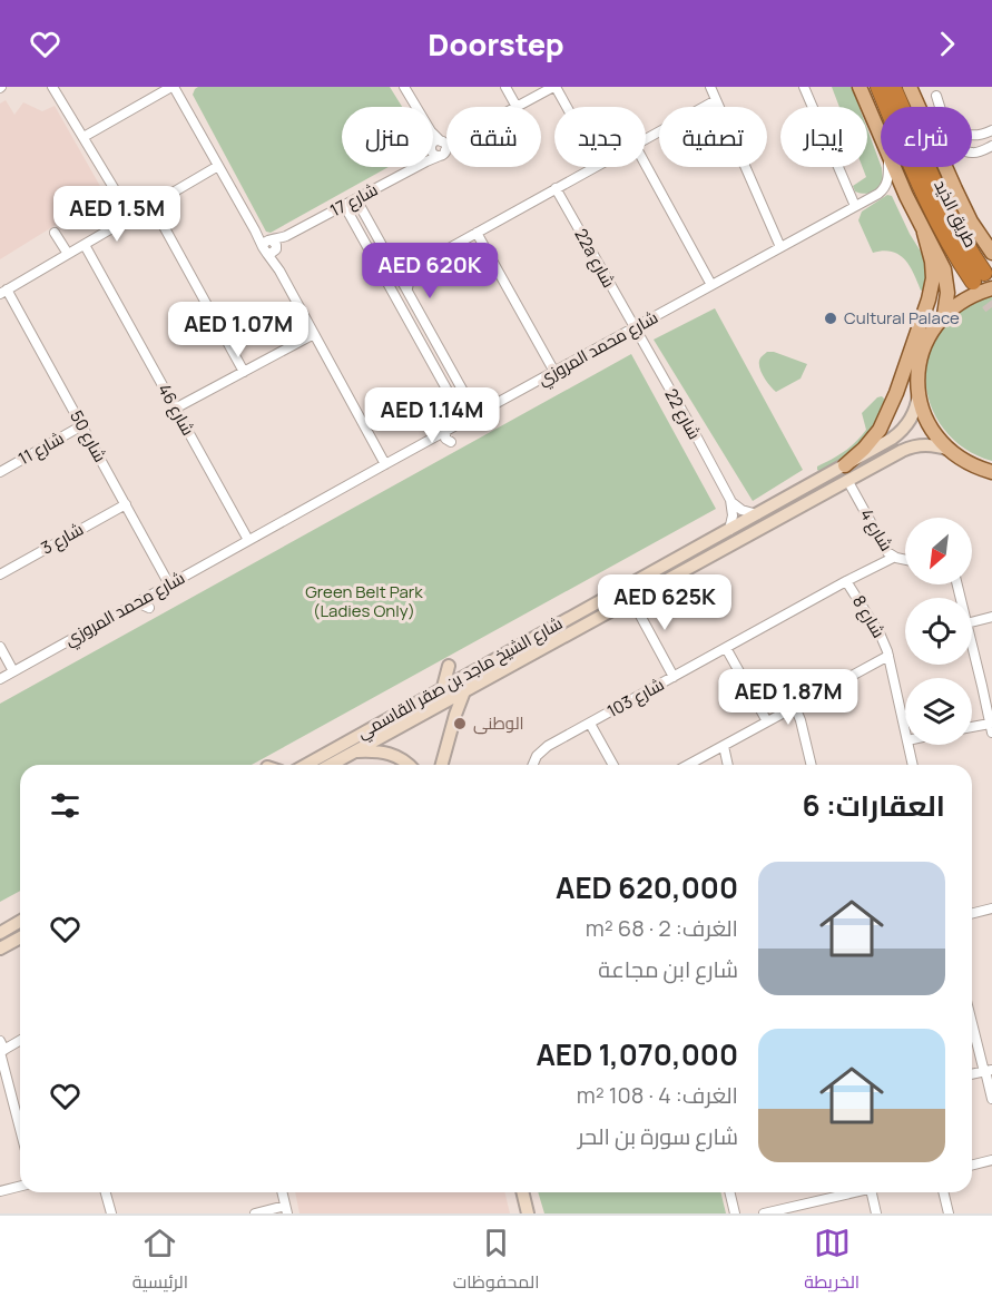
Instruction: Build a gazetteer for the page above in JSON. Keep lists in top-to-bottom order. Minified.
{"streets":{"highway":["طريق الذيد"],"main road":["شارع الشيخ ماجد بن صقر القاسمي"],"street":["شارع 17","22a شارع","شارع محمد المروزي","شارع 46","شارع 22","شارع 50","شارع 11","شارع 4","شارع 3","شارع 8","شارع 103"]},"crossings":[["22a شارع","شارع محمد المروزي"],["22a شارع","شارع 22"],["شارع محمد المروزي","شارع 46"],["شارع محمد المروزي","شارع 22"],["شارع محمد المروزي","شارع 50"],["شارع 50","شارع 11"],["شارع 50","شارع 3"],["شارع 4","شارع الشيخ ماجد بن صقر القاسمي"],["شارع 4","شارع 103"],["شارع 8","شارع 103"]],"parks":["Green Belt Park (Ladies Only)"],"places":["Cultural Palace","الوطنی"],"north":"bottom left","page":{"header":"Doorstep","chip":["شراء","إيجار","تصفية","جديد","شقة","منزل"],"price":["AED 1.5M","AED 620K","AED 1.07M","AED 1.14M","AED 625K","AED 1.87M"],"heading":"العقارات: 6","list":[{"name":"AED 620,000","note":"الغرف: 2 · 68 m² · شارع ابن مجاعة"},{"name":"AED 1,070,000","note":"الغرف: 4 · 108 m² · شارع سورة بن الحر"}],"tabs":["الخريطة","المحفوظات","الرئيسية"]}}
